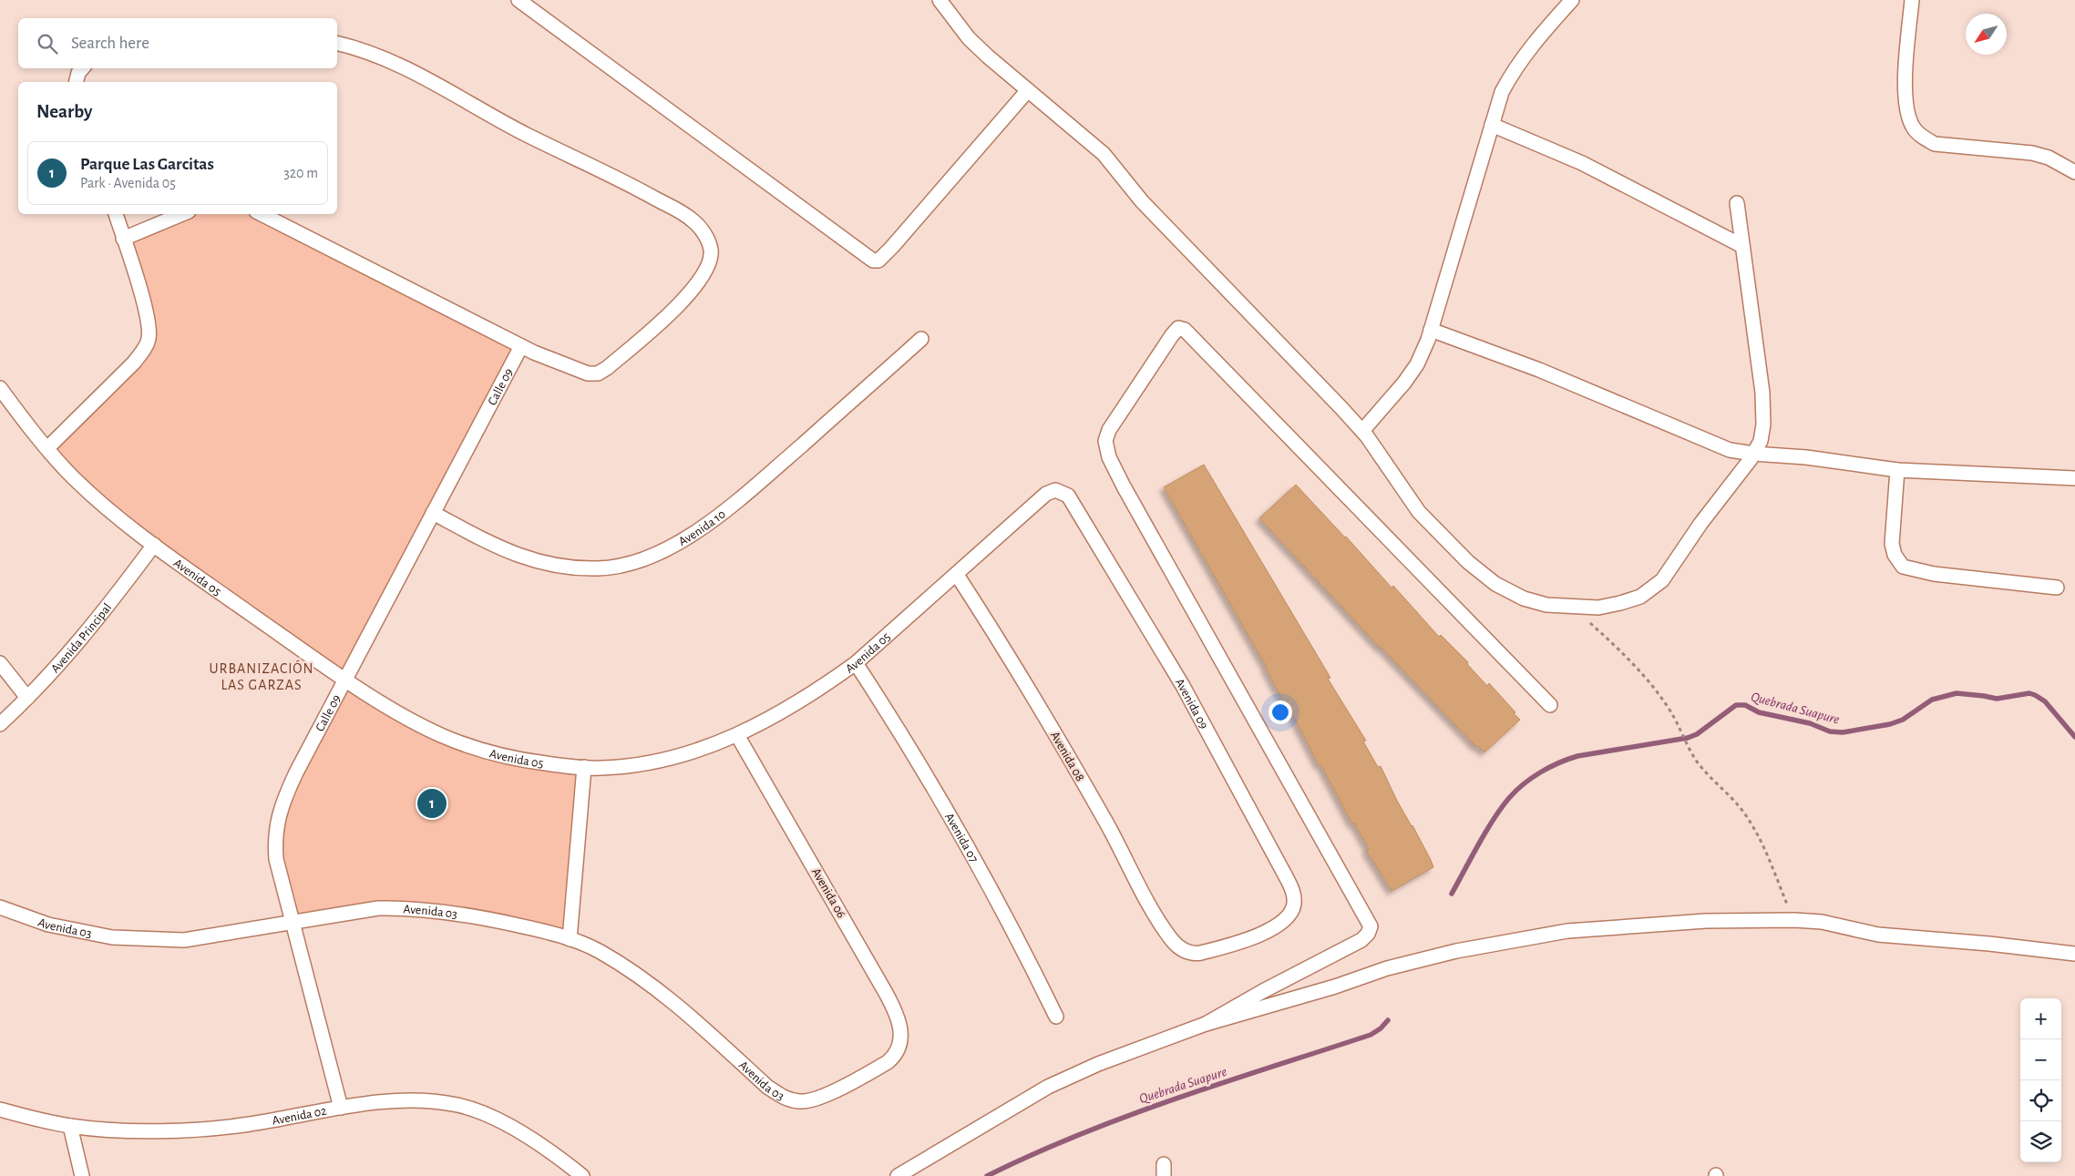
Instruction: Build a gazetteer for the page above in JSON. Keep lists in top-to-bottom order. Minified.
{"streets":{"street":["Calle 09","Avenida 10","Avenida 05","Avenida Principal","Avenida 09","Avenida 08","Avenida 07","Avenida 06","Avenida 03","Avenida 02"]},"crossings":[["Calle 09","Avenida 10"],["Calle 09","Avenida 05"],["Calle 09","Avenida 03"],["Calle 09","Avenida 02"],["Avenida 05","Avenida Principal"],["Avenida 05","Avenida 09"],["Avenida 05","Avenida 08"],["Avenida 05","Avenida 07"],["Avenida 05","Avenida 06"],["Avenida 09","Avenida 08"],["Avenida 06","Avenida 03"]],"districts":["URBANIZACIÓN LAS GARZAS"],"water":["Quebrada Suapure"],"north":"bottom left","page":{"search":"Search here","heading":"Nearby","list":[{"mark":"1","name":"Parque Las Garcitas","note":"Park · Avenida 05","value":"320 m"}],"pins":"1","map_buttons":["+","−"]}}
